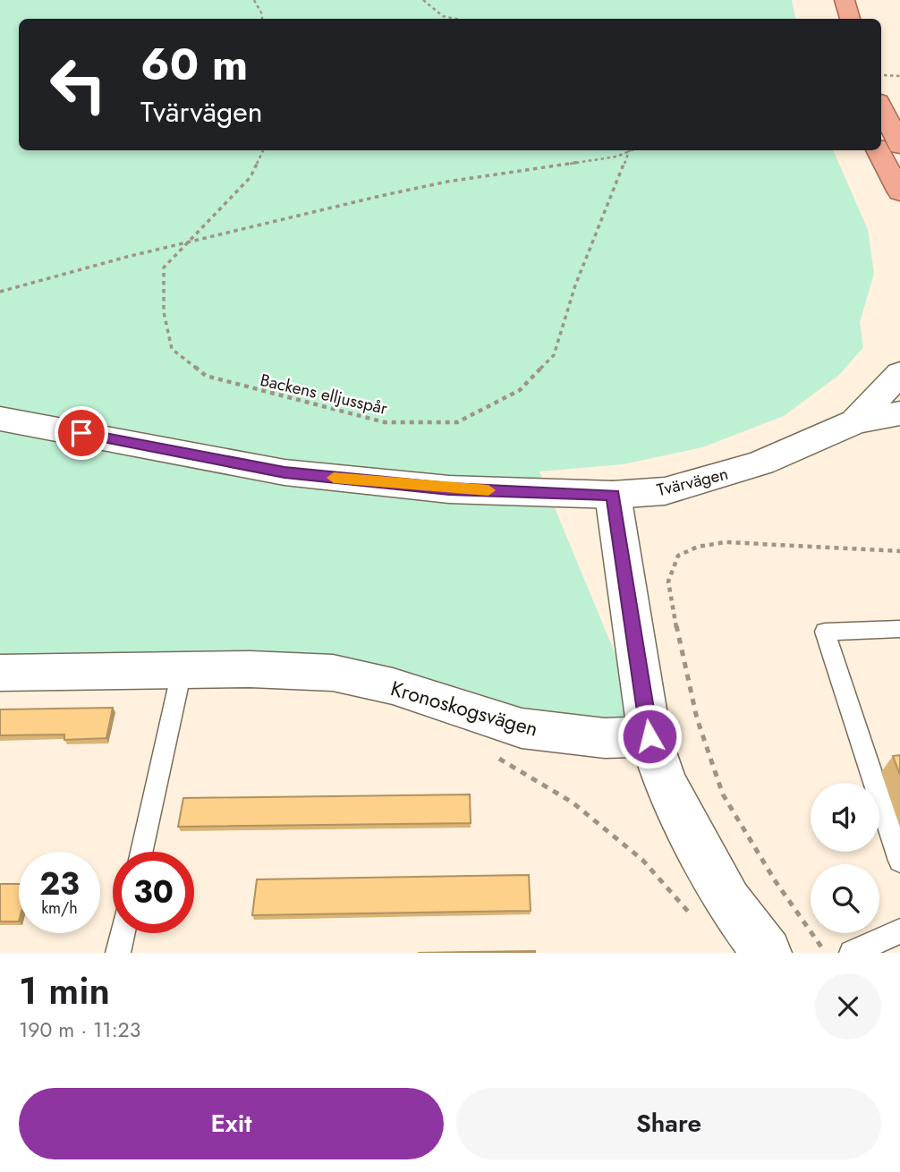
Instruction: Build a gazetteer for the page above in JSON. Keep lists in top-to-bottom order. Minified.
{"streets":{"street":["Tvärvägen","Kronoskogsvägen"],"path":["Backens elljusspår"]},"page":{"turn":["60 m","Tvärvägen"],"speed":"23 km/h","limit":"30","heading":["1 min","190 m · 11:23"],"buttons":["Exit","Share"]}}
